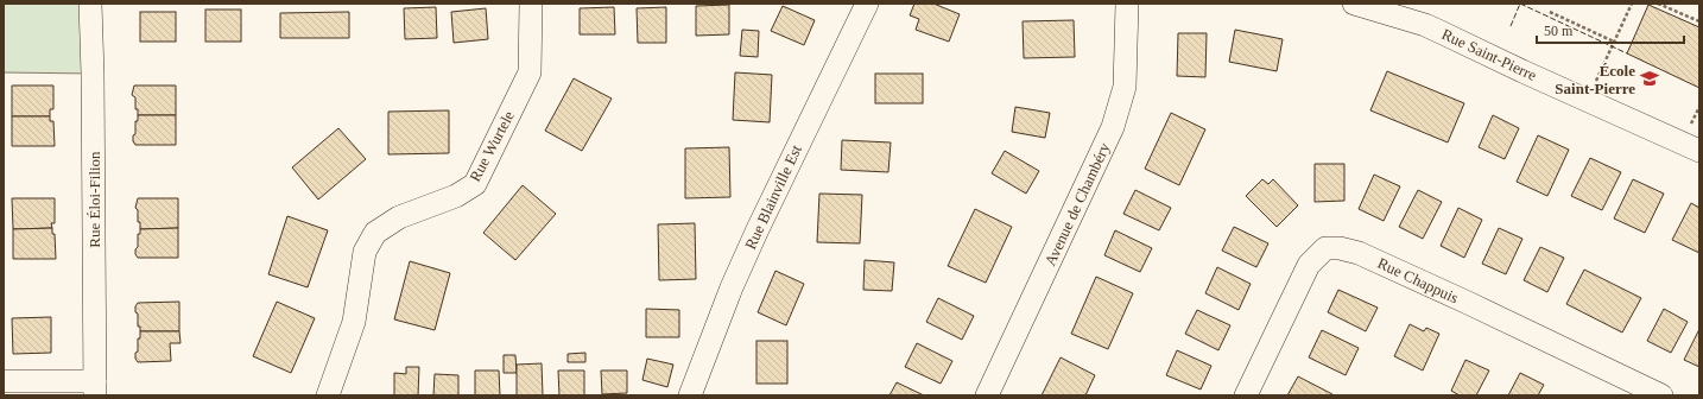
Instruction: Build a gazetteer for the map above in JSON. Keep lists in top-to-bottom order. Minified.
{"streets":{"street":["Rue Saint-Pierre","Rue Wurtele","Rue Blainville Est","Rue Éloi-Filion","Avenue de Chambéry","Rue Chappuis"]},"places":{"school or university":["École Saint-Pierre"]},"scale_bar":"50 m"}
